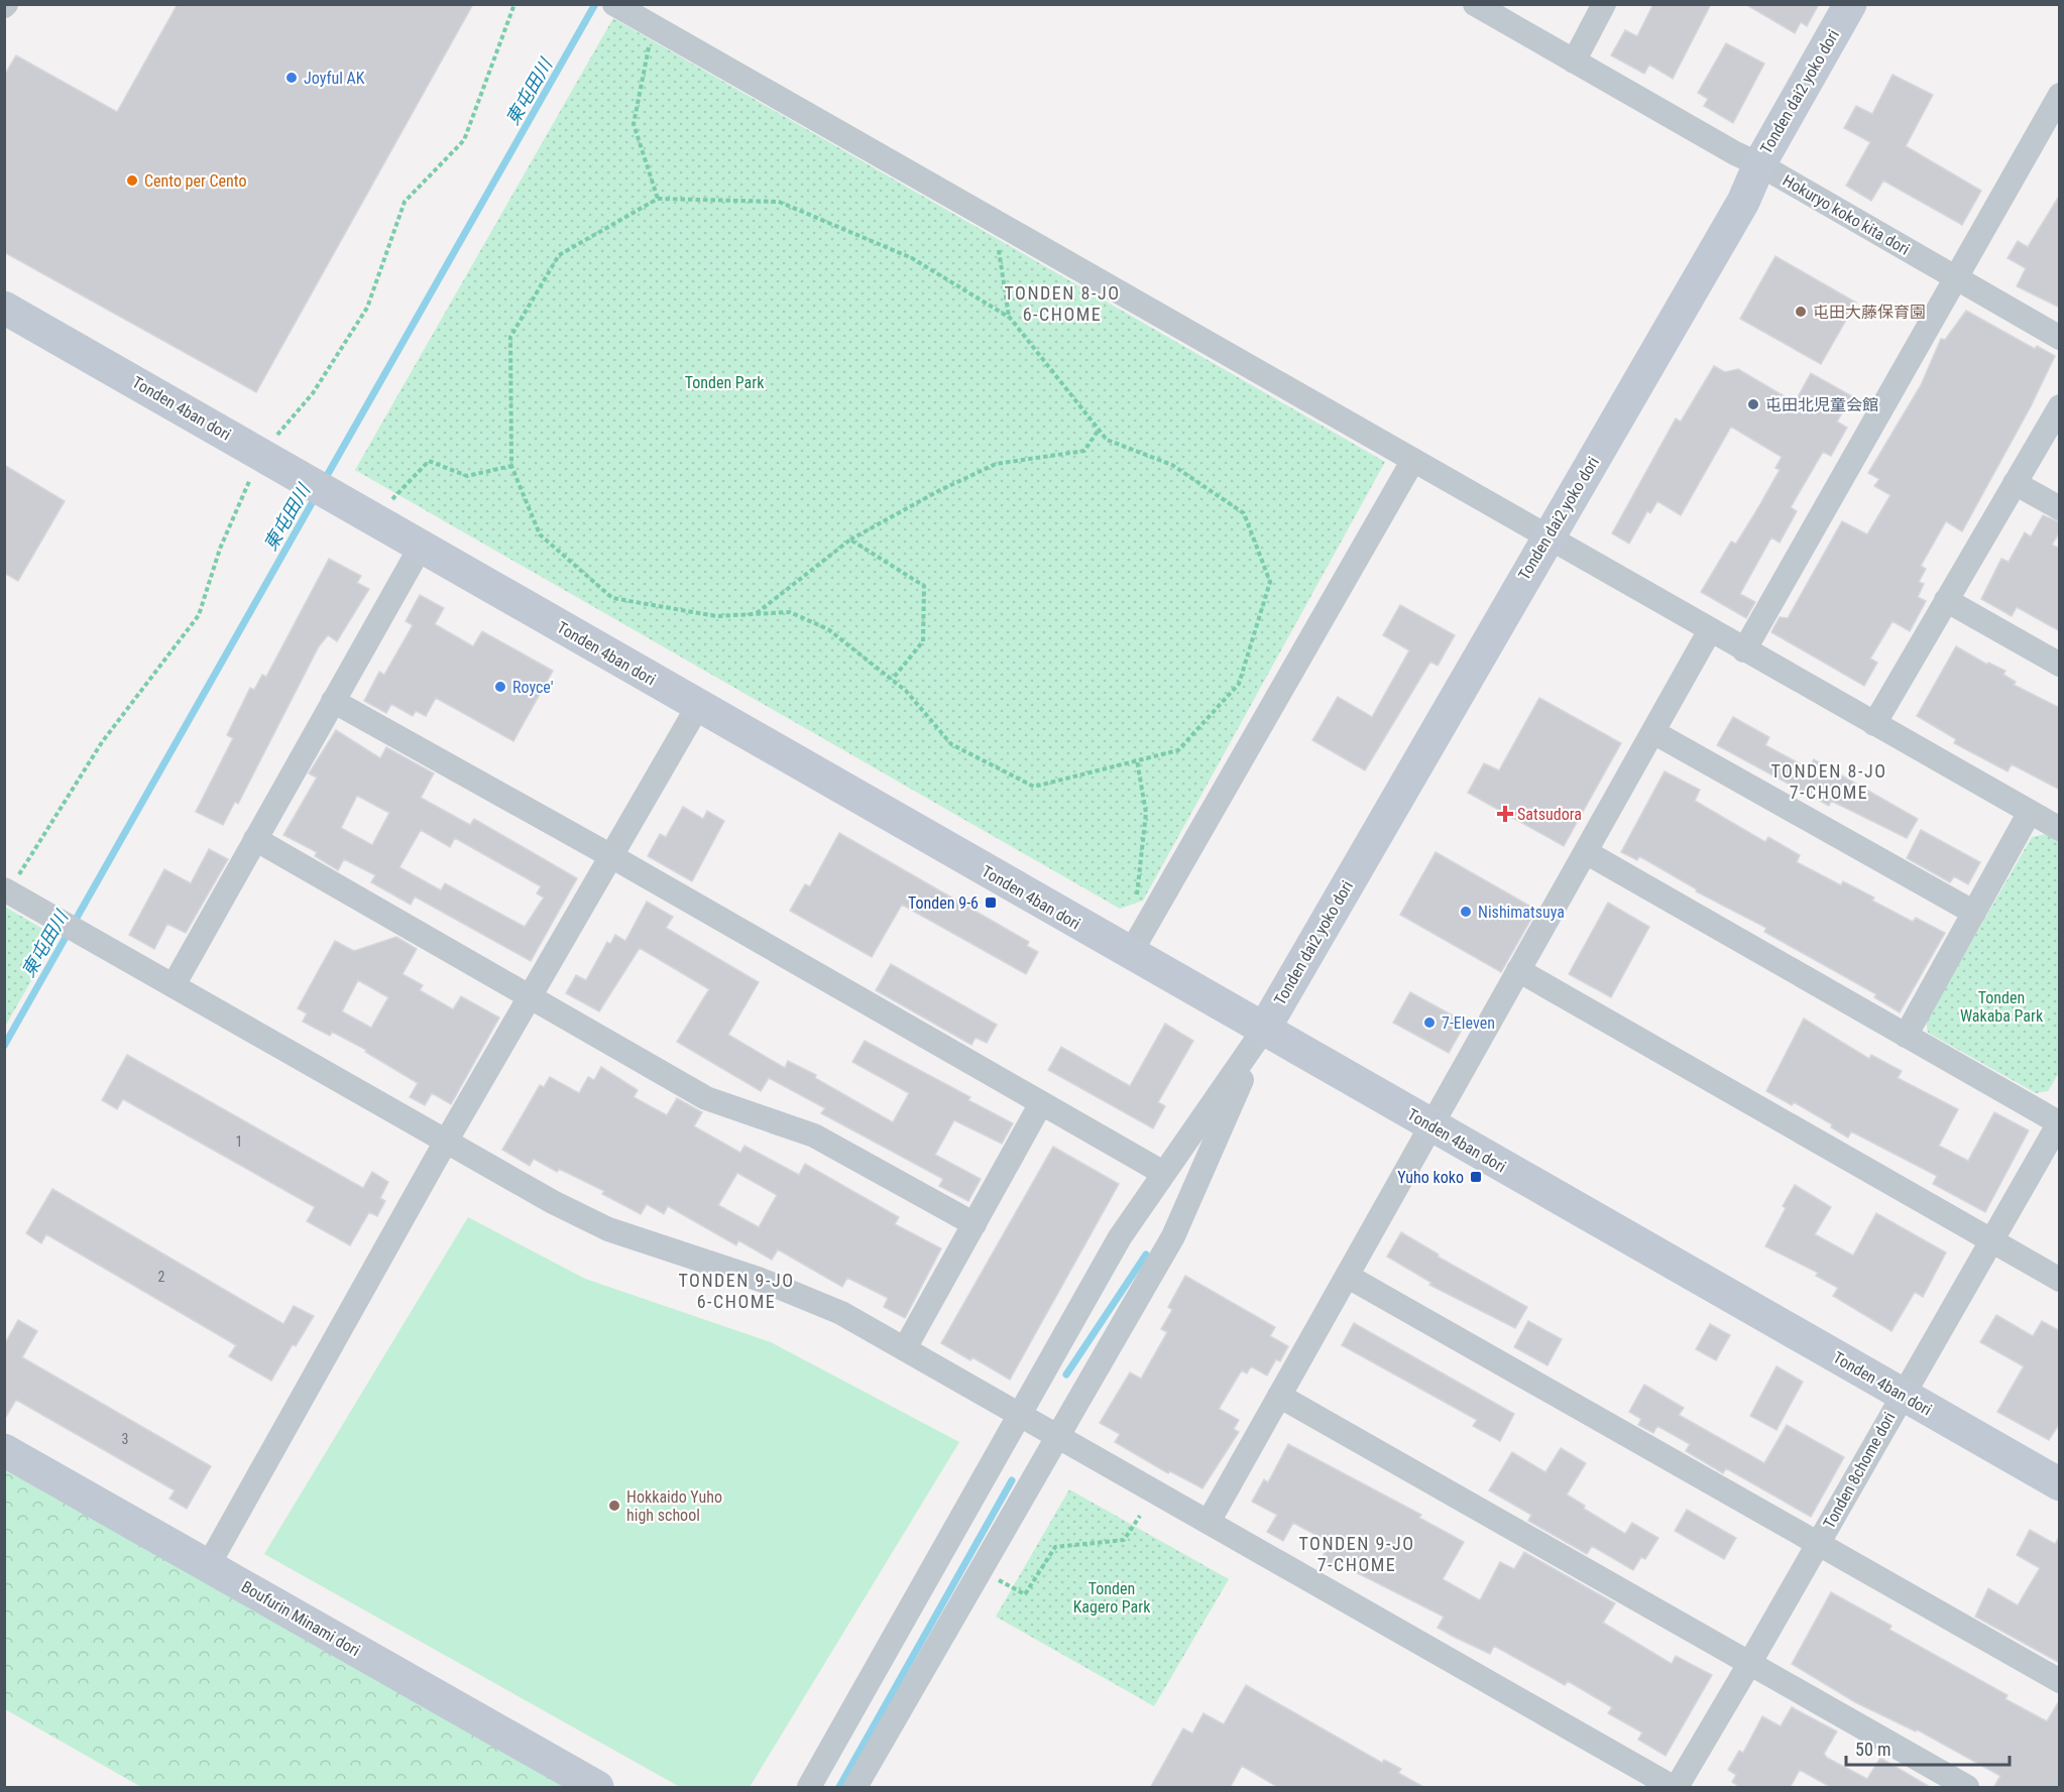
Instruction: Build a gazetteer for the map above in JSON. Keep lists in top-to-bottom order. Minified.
{"streets":{"street":["Tonden dai2 yoko dori","Hokuryo koko kita dori","Tonden 4ban dori","Tonden 8chome dori","Boufurin Minami dori"]},"crossings":[["Tonden dai2 yoko dori","Hokuryo koko kita dori"],["Tonden dai2 yoko dori","Tonden 4ban dori"],["Tonden 4ban dori","Tonden 8chome dori"]],"districts":["TONDEN 8-JO 6-CHOME","TONDEN 8-JO 7-CHOME","TONDEN 9-JO 6-CHOME","TONDEN 9-JO 7-CHOME"],"water":["東屯田川"],"parks":["Tonden Park","Tonden Wakaba Park","Tonden Kagero Park"],"places":{"other":["Joyful AK","Cento per Cento","屯田大藤保育園","屯田北児童会館","Royce'","Nishimatsuya","7-Eleven","Hokkaido Yuho high school"],"health":["Satsudora"],"transit":["Tonden 9-6","Yuho koko"]},"house_numbers":["1","2","3"],"scale_bar":"50 m"}
